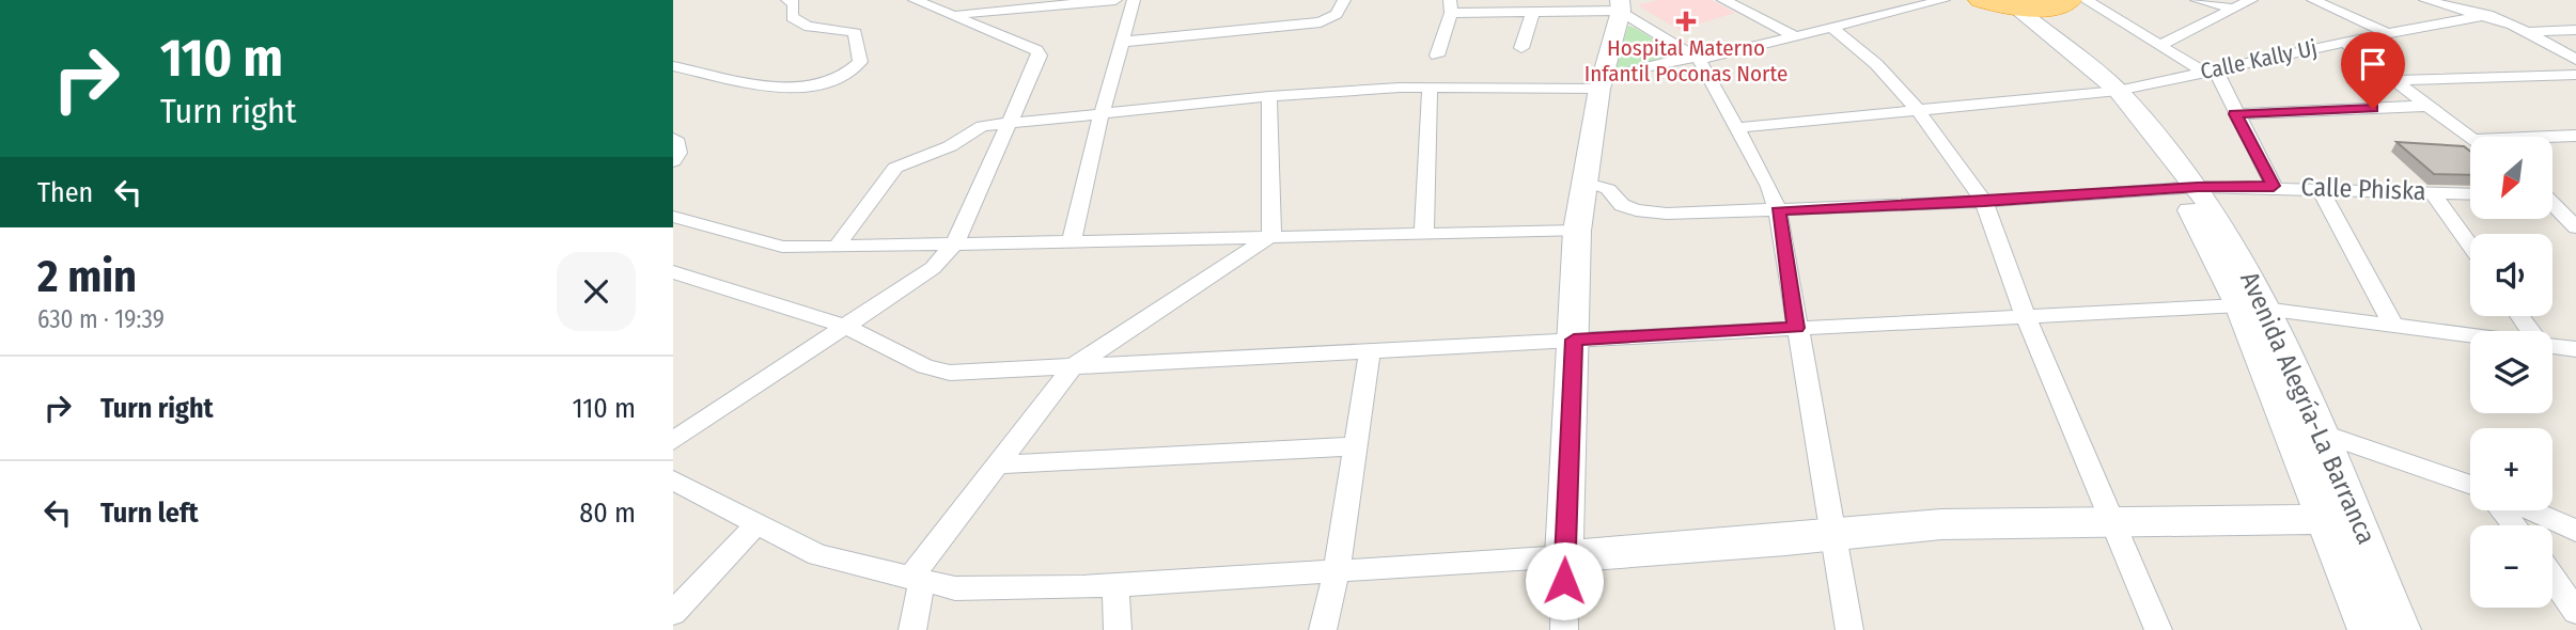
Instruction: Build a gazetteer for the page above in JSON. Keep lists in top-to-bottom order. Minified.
{"streets":{"street":["Calle Kally Uj","Calle Phiska","Avenida Alegría-La Barranca"]},"crossings":[["Calle Kally Uj","Avenida Alegría-La Barranca"],["Calle Phiska","Avenida Alegría-La Barranca"]],"places":{"health":["Hospital Materno Infantil Poconas Norte"]},"north":"bottom left","page":{"turn":["110 m","Turn right"],"map_buttons":["+","−"],"then":"Then","heading":["2 min","630 m · 19:39"],"list":[{"name":"Turn right","value":"110 m"},{"name":"Turn left","value":"80 m"}]}}
